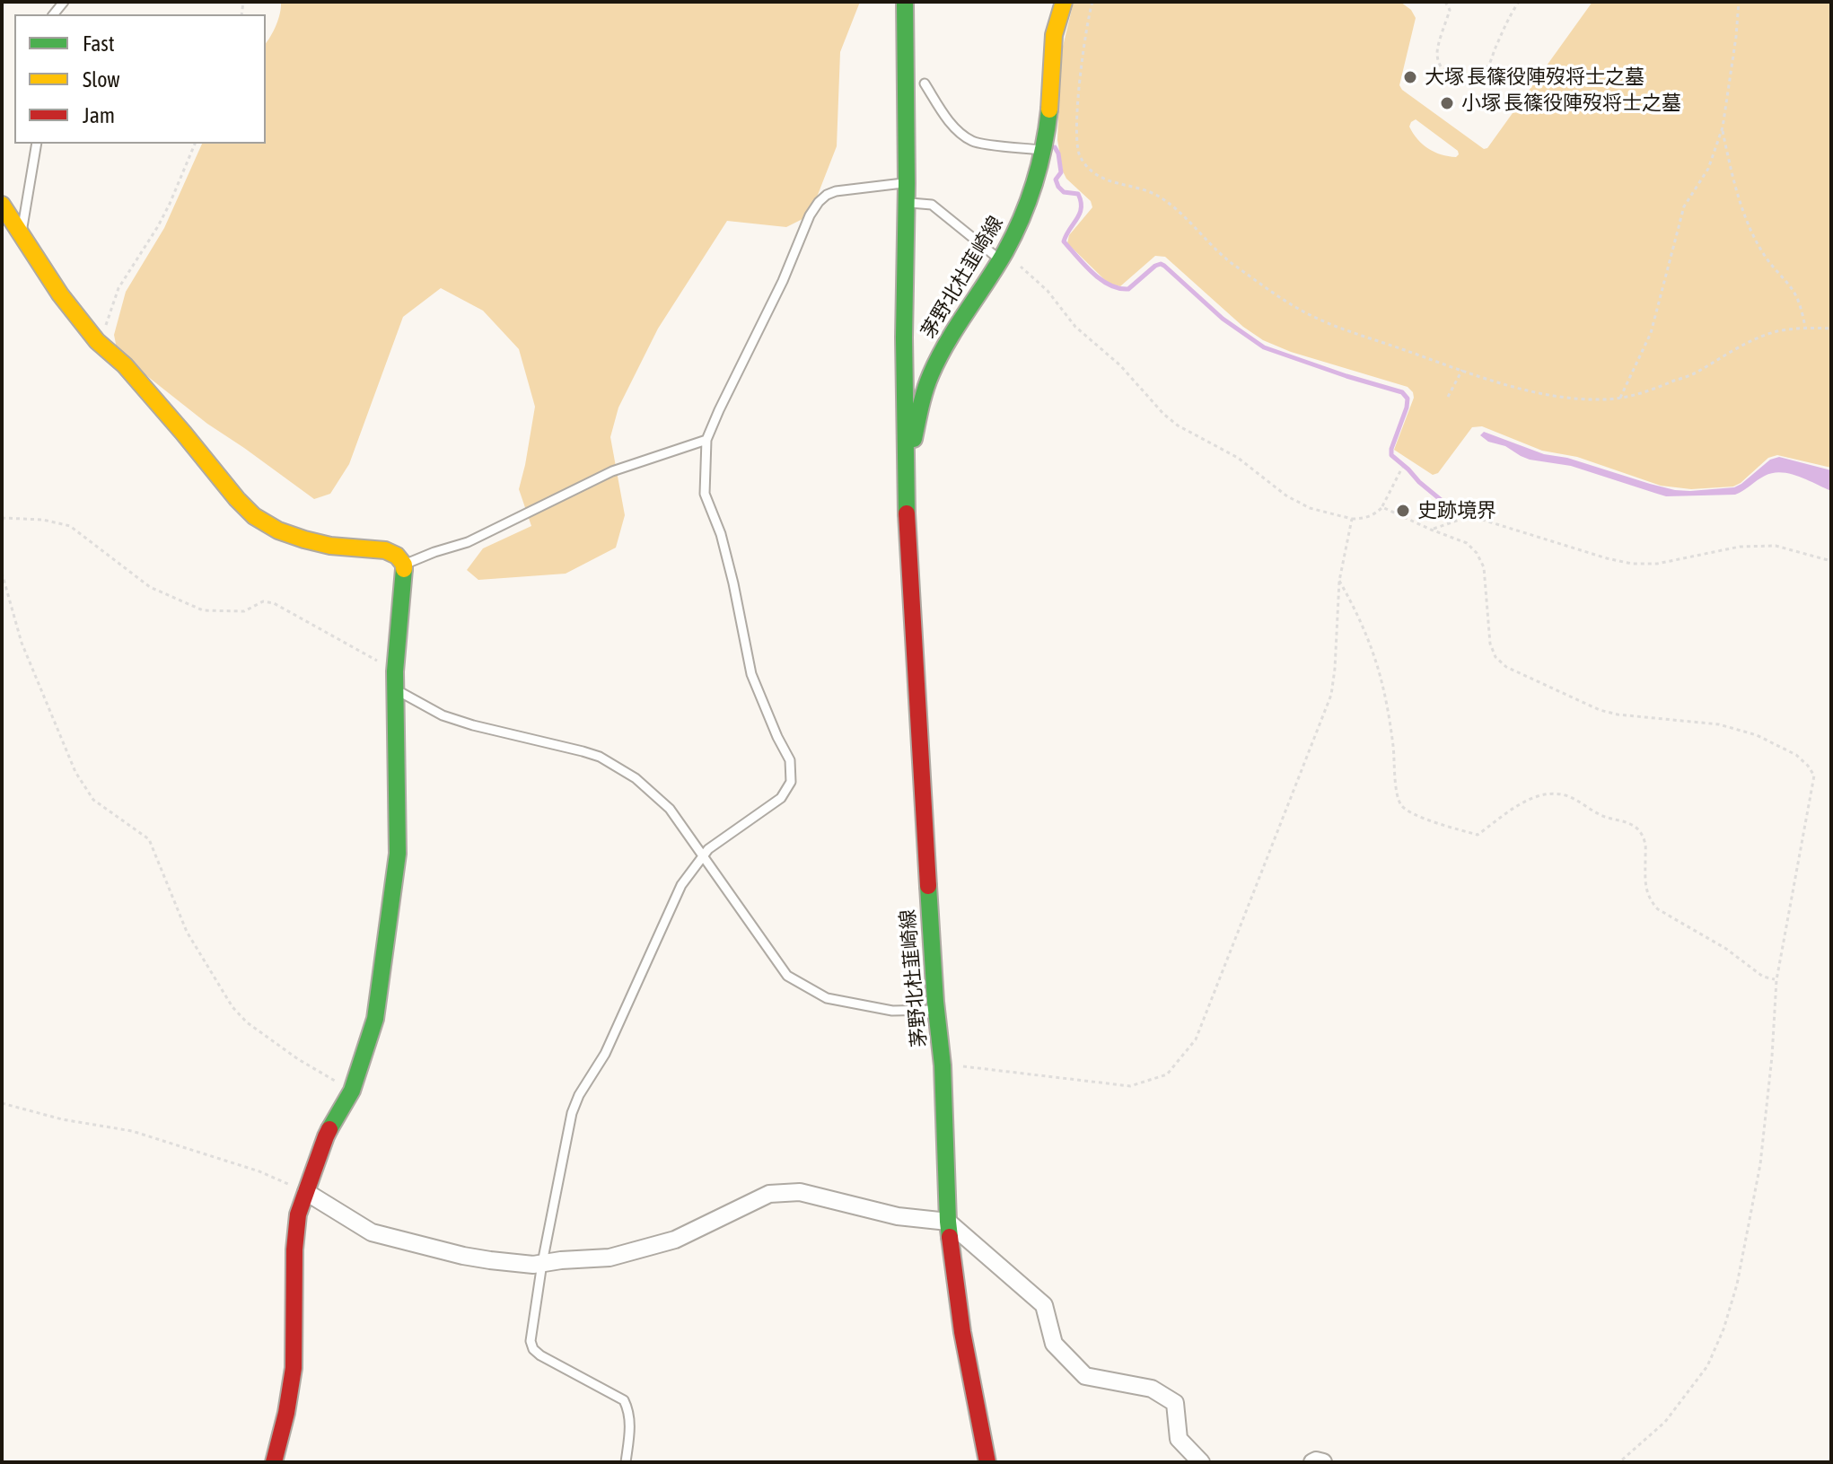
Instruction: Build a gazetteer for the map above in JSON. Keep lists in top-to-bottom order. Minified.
{"streets":{"main road":["茅野北杜韮崎線"]},"places":["大塚 長篠役陣歿将士之墓","小塚 長篠役陣歿将士之墓","史跡境界"],"legend":["Fast","Slow","Jam"]}
